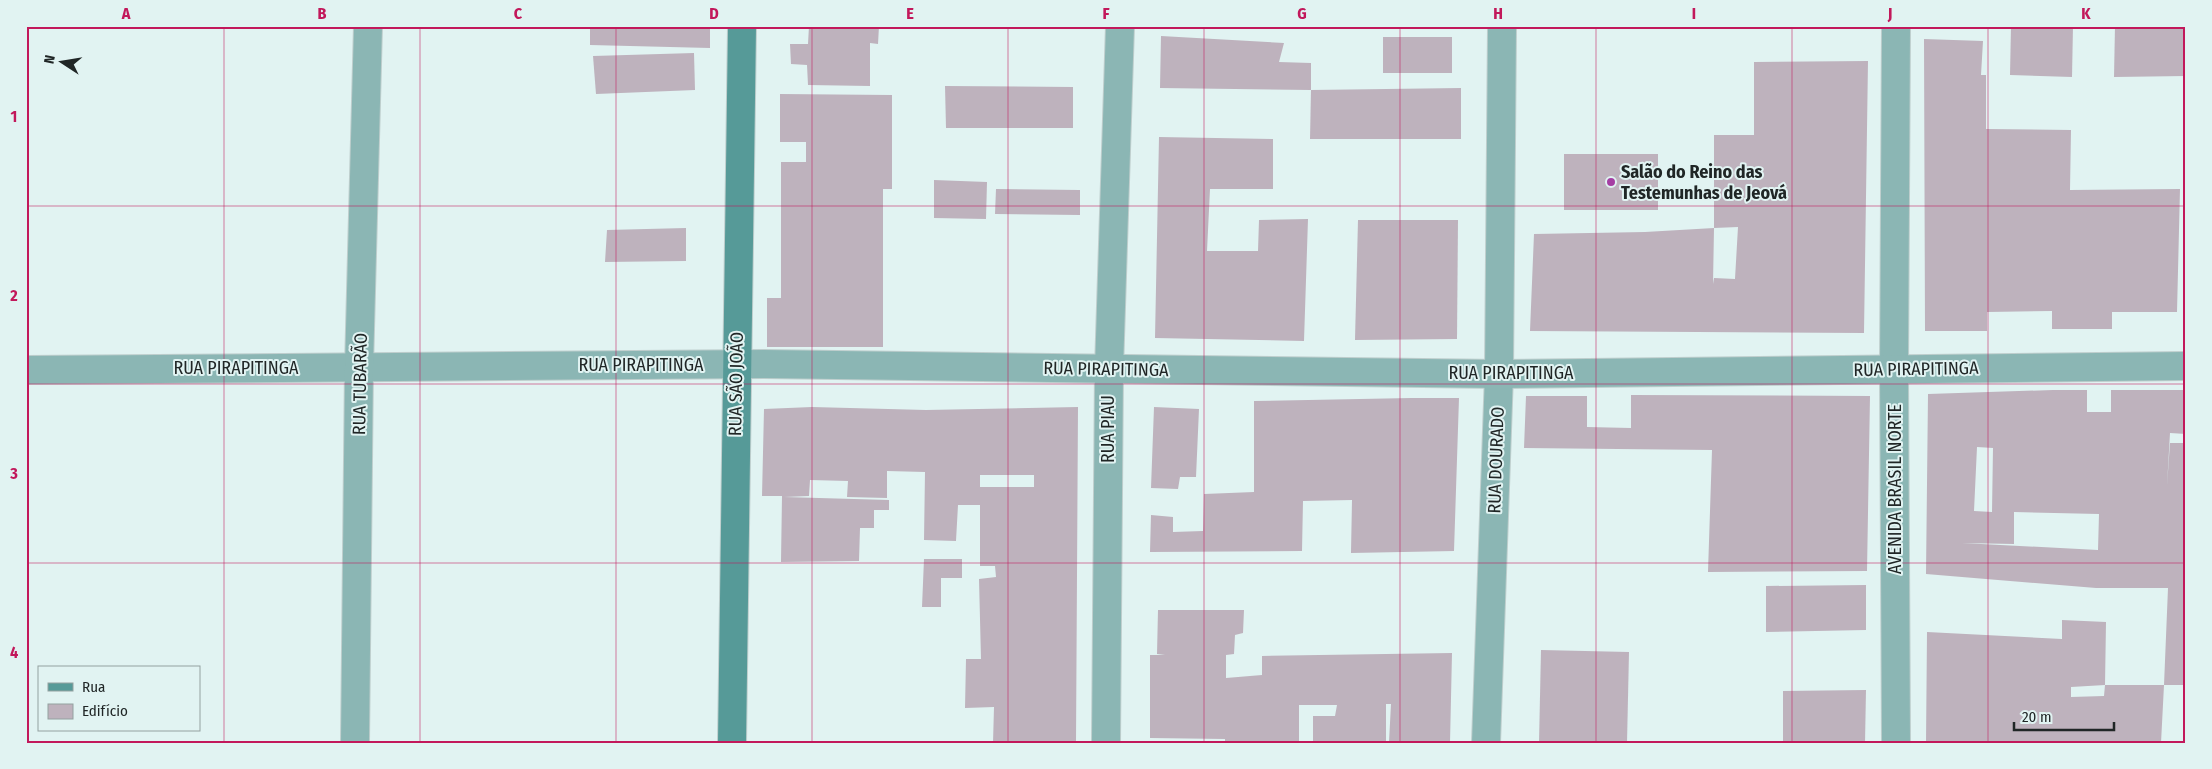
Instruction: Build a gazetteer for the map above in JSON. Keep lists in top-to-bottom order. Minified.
{"streets":{"street":["RUA PIRAPITINGA","RUA TUBARÃO","RUA SÃO JOÃO","RUA PIAU","RUA DOURADO","AVENIDA BRASIL NORTE"]},"crossings":[["RUA PIRAPITINGA","RUA TUBARÃO"],["RUA PIRAPITINGA","RUA SÃO JOÃO"],["RUA PIRAPITINGA","RUA PIAU"],["RUA PIRAPITINGA","RUA DOURADO"],["RUA PIRAPITINGA","AVENIDA BRASIL NORTE"]],"places":["Salão do Reino das Testemunhas de Jeová"],"legend":["Rua","Edifício"],"scale_bar":"20 m","north":"left","grid":{"columns":["A","B","C","D","E","F","G","H","I","J","K"],"rows":["1","2","3","4"]}}
